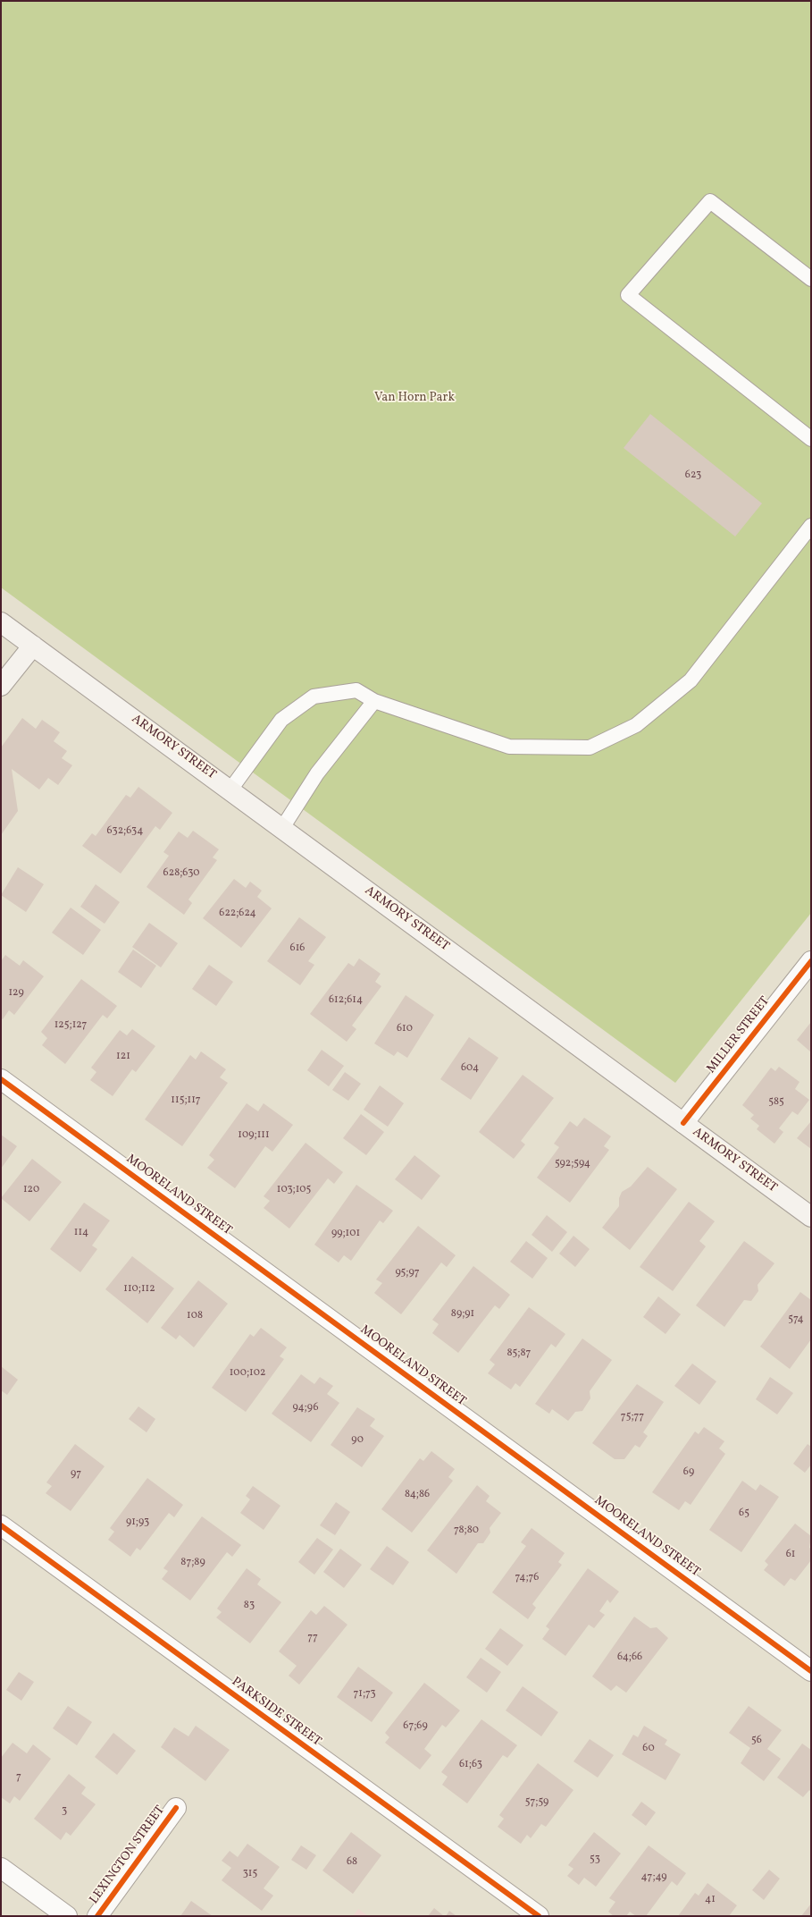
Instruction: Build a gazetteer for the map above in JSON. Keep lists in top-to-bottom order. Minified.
{"streets":{"main road":["ARMORY STREET"],"street":["MILLER STREET","MOORELAND STREET","PARKSIDE STREET","LEXINGTON STREET"]},"crossings":[["ARMORY STREET","MILLER STREET"]],"parks":["Van Horn Park"],"house_numbers":["623","632;634","628;630","622;624","616","129","612;614","125;127","610","121","604","115;117","585","109;111","592;594","120","103;105","114","99;101","95;97","110;112","89;91","108","574","85;87","100;102","94;96","75;77","90","69","97","84;86","65","91;93","78;80","61","87;89","74;76","83","77","64;66","71;73","67;69","56","60","61;63","7","57;59","3","53","68","315","47;49","41"]}
